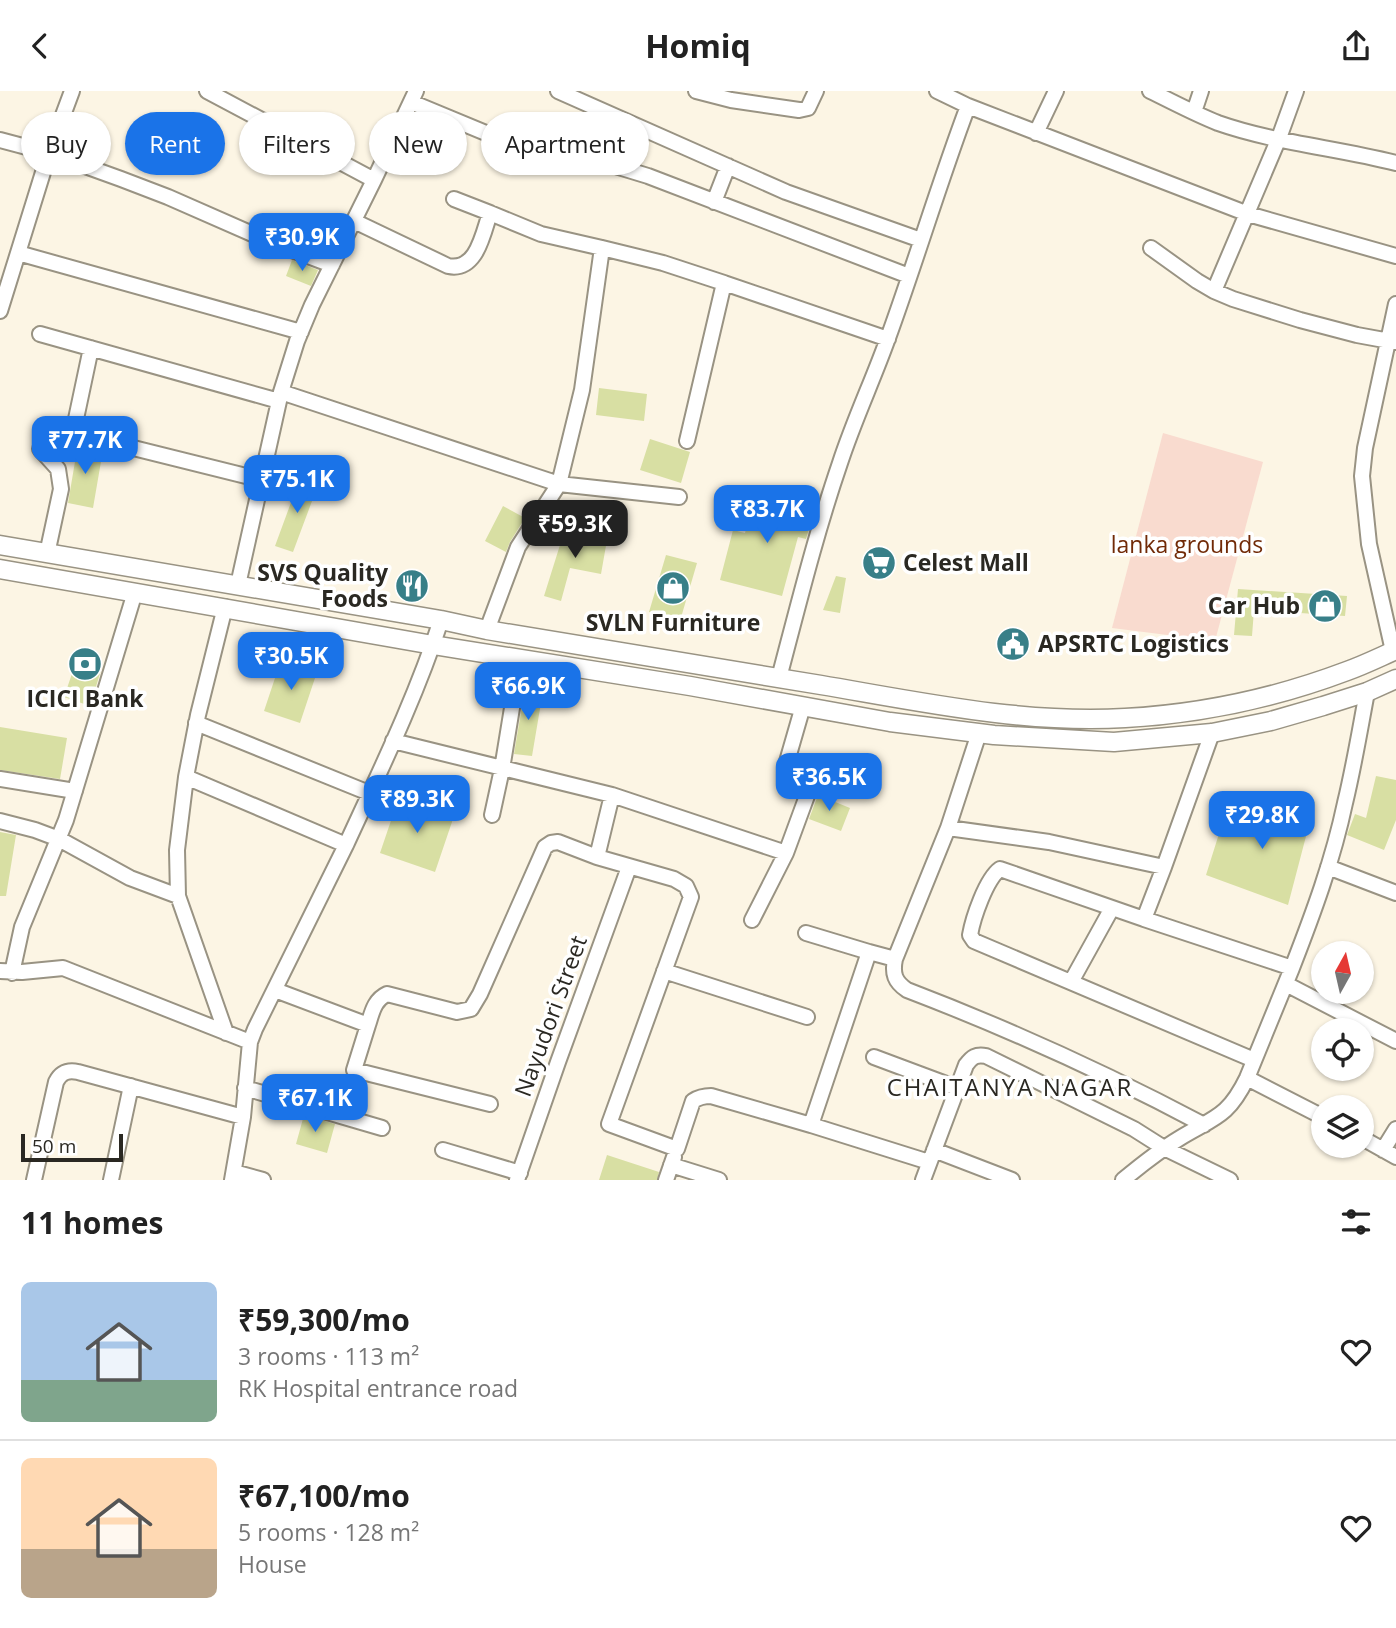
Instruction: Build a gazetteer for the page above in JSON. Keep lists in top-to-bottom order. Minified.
{"streets":{"street":["Nayudori Street"]},"districts":["CHAITANYA NAGAR"],"parks":["lanka grounds"],"places":{"supermarket":["Celest Mall"],"restaurant":["SVS Quality Foods"],"shop":["SVLN Furniture","Car Hub"],"public building":["APSRTC Logistics"],"bank":["ICICI Bank"]},"scale_bar":"50 m","north":"top","page":{"header":"Homiq","chip":["Buy","Rent","Filters","New","Apartment"],"price":["₹30.9K","₹77.7K","₹75.1K","₹83.7K","₹59.3K","₹30.5K","₹66.9K","₹36.5K","₹89.3K","₹29.8K","₹67.1K"],"scale":"50 m","heading":"11 homes","list":[{"name":"₹59,300/mo","note":"3 rooms · 113 m² · RK Hospital entrance road"},{"name":"₹67,100/mo","note":"5 rooms · 128 m² · House"}]}}
